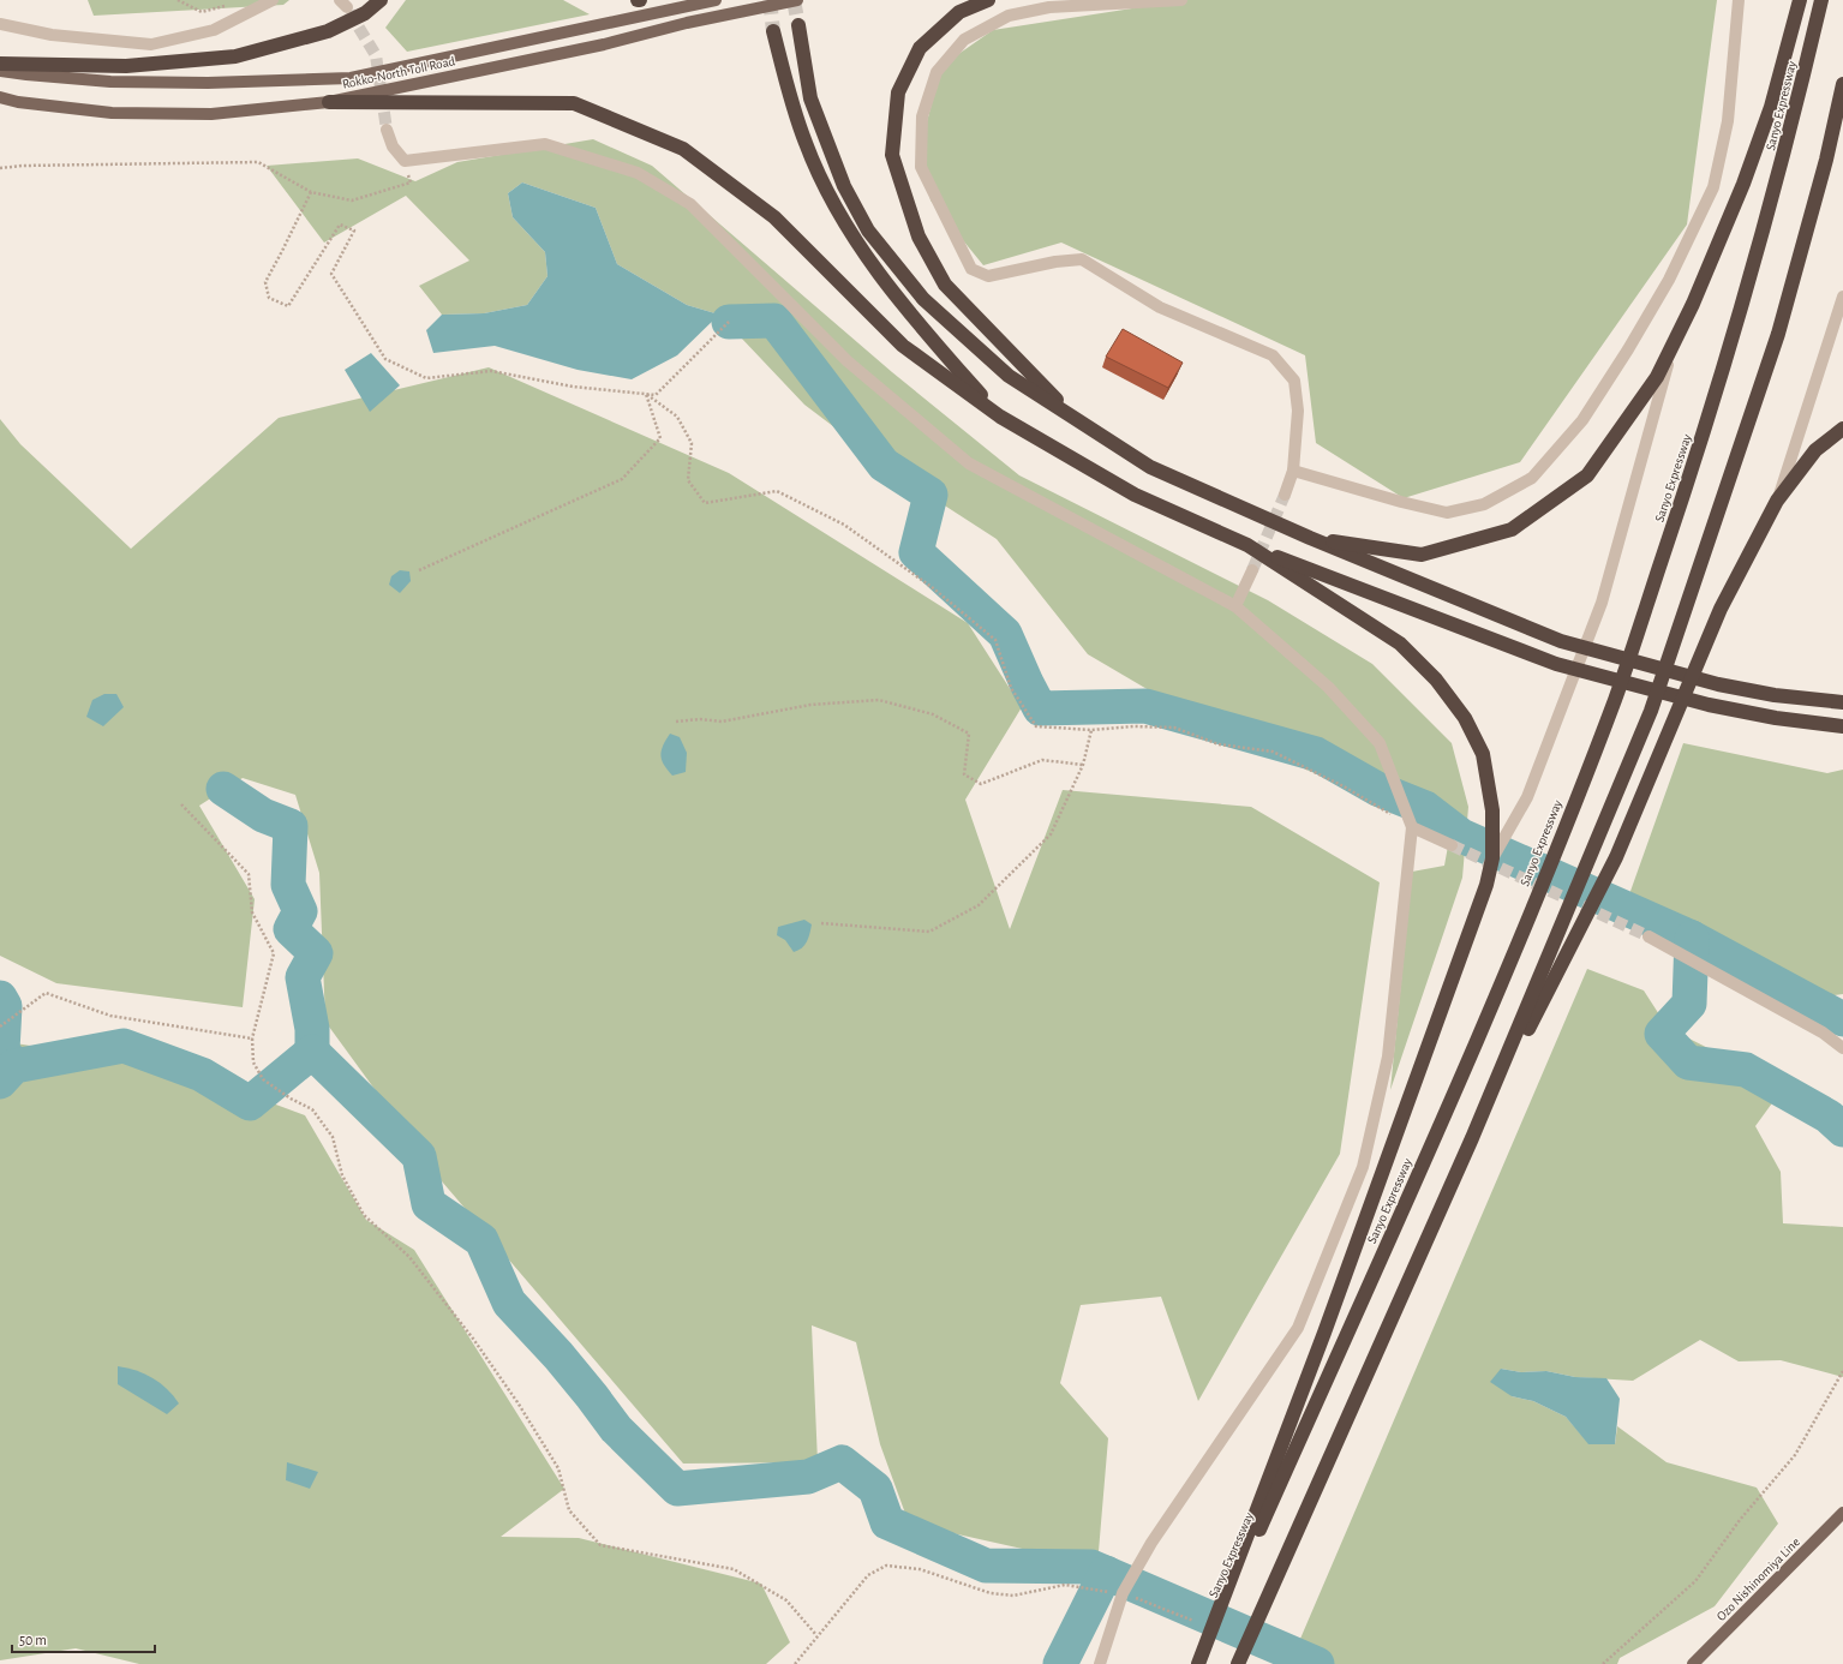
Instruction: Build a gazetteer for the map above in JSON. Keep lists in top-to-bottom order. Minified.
{"streets":{"highway":["Sanyo Expressway"],"main road":["Rokko-North Toll Road","Ozo Nishinomiya Line"]},"scale_bar":"50 m"}
